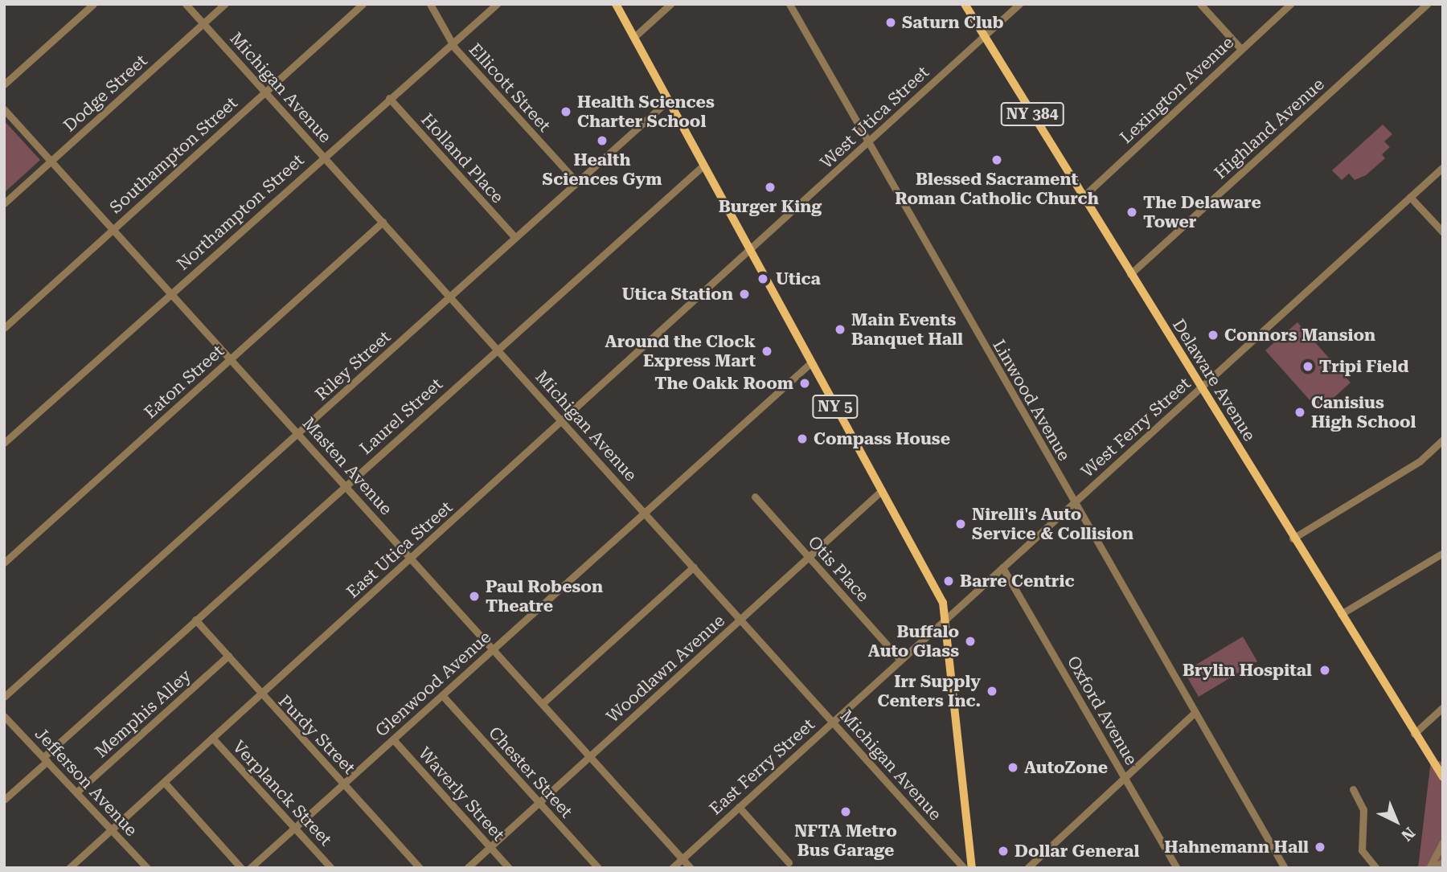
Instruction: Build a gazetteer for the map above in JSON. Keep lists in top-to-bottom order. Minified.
{"streets":{"main road":["NY 384","Delaware Avenue","NY 5"],"street":["Michigan Avenue","Ellicott Street","Lexington Avenue","Dodge Street","West Utica Street","Highland Avenue","Southampton Street","Holland Place","Northampton Street","Riley Street","Eaton Street","Linwood Avenue","Laurel Street","West Ferry Street","Masten Avenue","East Utica Street","Otis Place","Woodlawn Avenue","Glenwood Avenue","Oxford Avenue","Memphis Alley","Purdy Street","East Ferry Street","Chester Street","Jefferson Avenue","Verplanck Street","Waverly Street"]},"crossings":[["Michigan Avenue","Dodge Street"],["Michigan Avenue","Southampton Street"],["Michigan Avenue","Northampton Street"],["Michigan Avenue","Riley Street"],["Michigan Avenue","Eaton Street"],["Michigan Avenue","Laurel Street"],["Michigan Avenue","East Utica Street"],["Michigan Avenue","Woodlawn Avenue"],["Michigan Avenue","Glenwood Avenue"],["Michigan Avenue","East Ferry Street"],["Ellicott Street","Northampton Street"],["Ellicott Street","Riley Street"],["Lexington Avenue","Delaware Avenue"],["Dodge Street","Masten Avenue"],["West Utica Street","Delaware Avenue"],["West Utica Street","Linwood Avenue"],["West Utica Street","NY 5"],["West Utica Street","East Utica Street"],["Highland Avenue","Delaware Avenue"],["Southampton Street","Masten Avenue"],["Holland Place","Northampton Street"],["Holland Place","Riley Street"],["Northampton Street","Masten Avenue"],["Riley Street","NY 5"],["Riley Street","Masten Avenue"],["Delaware Avenue","West Ferry Street"],["Eaton Street","Masten Avenue"],["Linwood Avenue","West Ferry Street"],["NY 5","Laurel Street"],["NY 5","West Ferry Street"],["NY 5","East Utica Street"],["NY 5","Woodlawn Avenue"],["NY 5","Glenwood Avenue"],["NY 5","East Ferry Street"],["Laurel Street","Masten Avenue"],["Laurel Street","Purdy Street"],["Laurel Street","Jefferson Avenue"],["West Ferry Street","Oxford Avenue"],["West Ferry Street","East Ferry Street"],["Masten Avenue","East Utica Street"],["Masten Avenue","Woodlawn Avenue"],["Masten Avenue","Glenwood Avenue"],["Masten Avenue","East Ferry Street"],["East Utica Street","Purdy Street"],["East Utica Street","Jefferson Avenue"],["East Utica Street","Verplanck Street"],["Otis Place","Woodlawn Avenue"],["Otis Place","East Ferry Street"],["Woodlawn Avenue","Chester Street"],["Woodlawn Avenue","Waverly Street"],["Glenwood Avenue","Purdy Street"],["Glenwood Avenue","Chester Street"],["Glenwood Avenue","Verplanck Street"],["Glenwood Avenue","Waverly Street"],["Memphis Alley","Purdy Street"],["Memphis Alley","Jefferson Avenue"]],"places":["Saturn Club","Health Sciences Charter School","Health Sciences Gym","Blessed Sacrament Roman Catholic Church","Burger King","The Delaware Tower","Utica","Utica Station","Main Events Banquet Hall","Connors Mansion","Around the Clock Express Mart","Tripi Field","The Oakk Room","Canisius High School","Compass House","Nirelli's Auto Service & Collision","Barre Centric","Paul Robeson Theatre","Buffalo Auto Glass","Brylin Hospital","Irr Supply Centers Inc.","AutoZone","NFTA Metro Bus Garage","Hahnemann Hall","Dollar General"],"north":"bottom right"}
